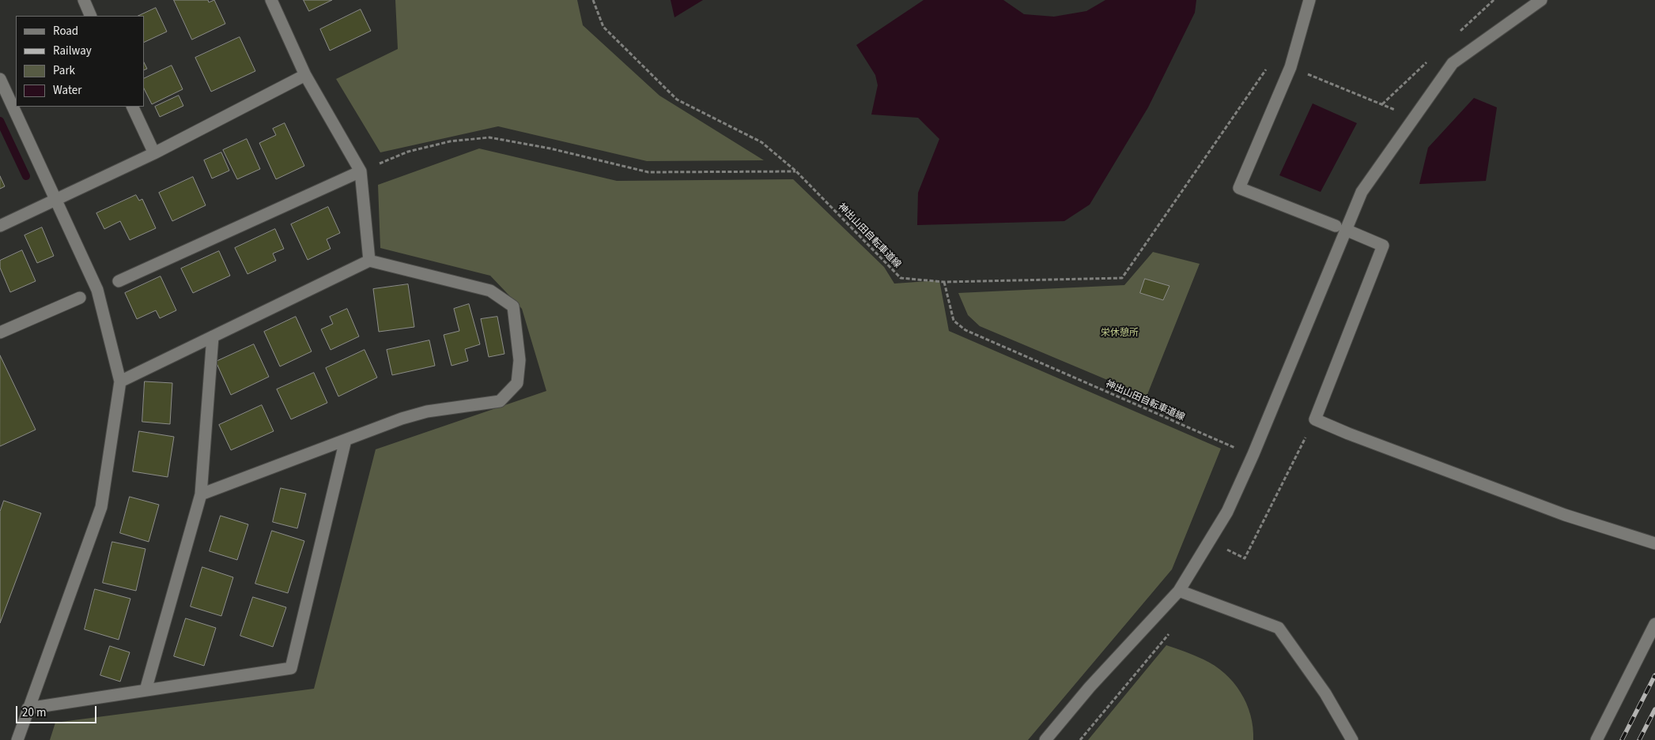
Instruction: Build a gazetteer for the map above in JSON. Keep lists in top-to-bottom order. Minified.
{"streets":{"path":["神出山田自転車道線"]},"parks":["栄休憩所"],"legend":["Road","Railway","Park","Water"],"scale_bar":"20 m"}
